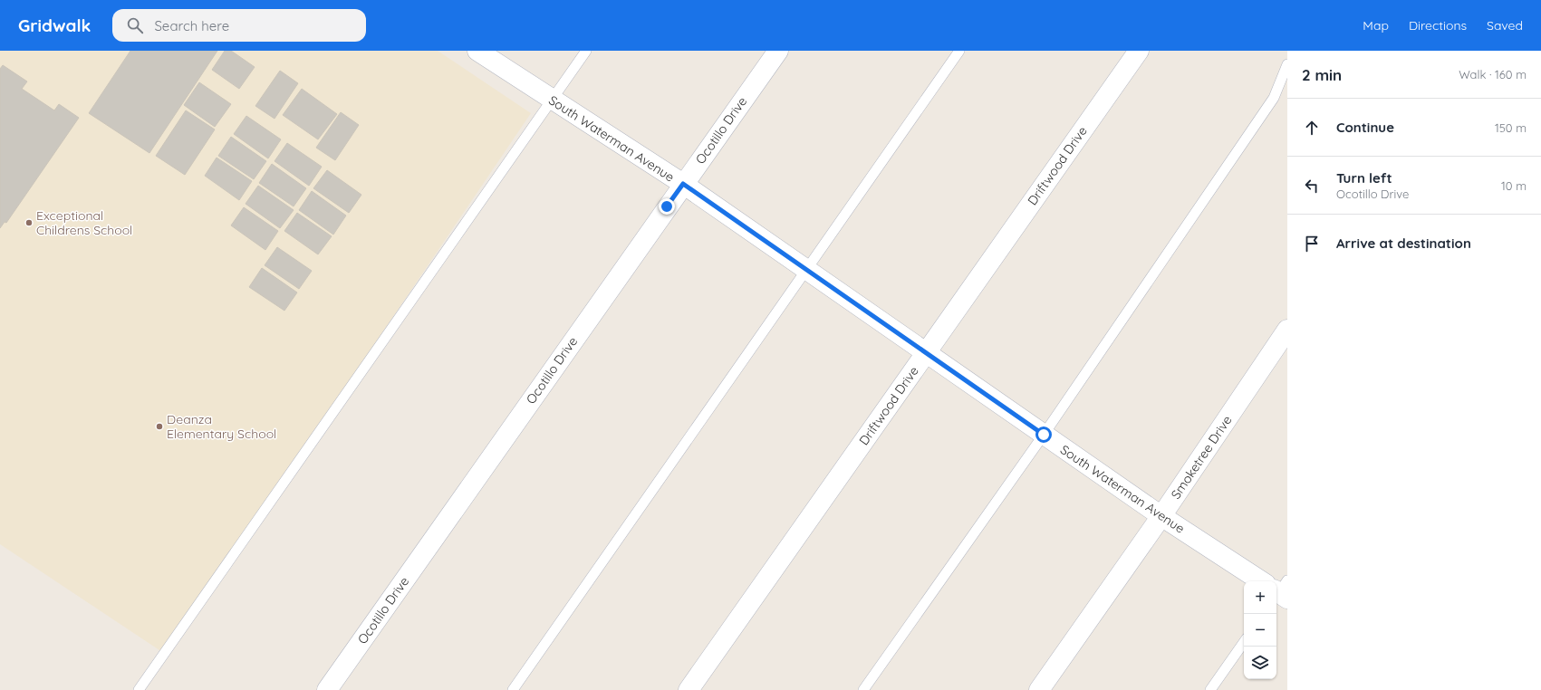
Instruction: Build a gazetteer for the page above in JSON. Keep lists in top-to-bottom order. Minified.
{"streets":{"street":["Ocotillo Drive","South Waterman Avenue","Driftwood Drive","Smoketree Drive"]},"crossings":[["Ocotillo Drive","South Waterman Avenue"],["South Waterman Avenue","Driftwood Drive"],["South Waterman Avenue","Smoketree Drive"]],"places":["Exceptional Childrens School","Deanza Elementary School"],"page":{"header":"Gridwalk","search":"Search here","nav":["Map","Directions","Saved"],"heading":["2 min","Walk · 160 m"],"list":[["Continue","150 m"],["Turn left","Ocotillo Drive","10 m"],"Arrive at destination"],"map_buttons":["+","−"]}}
